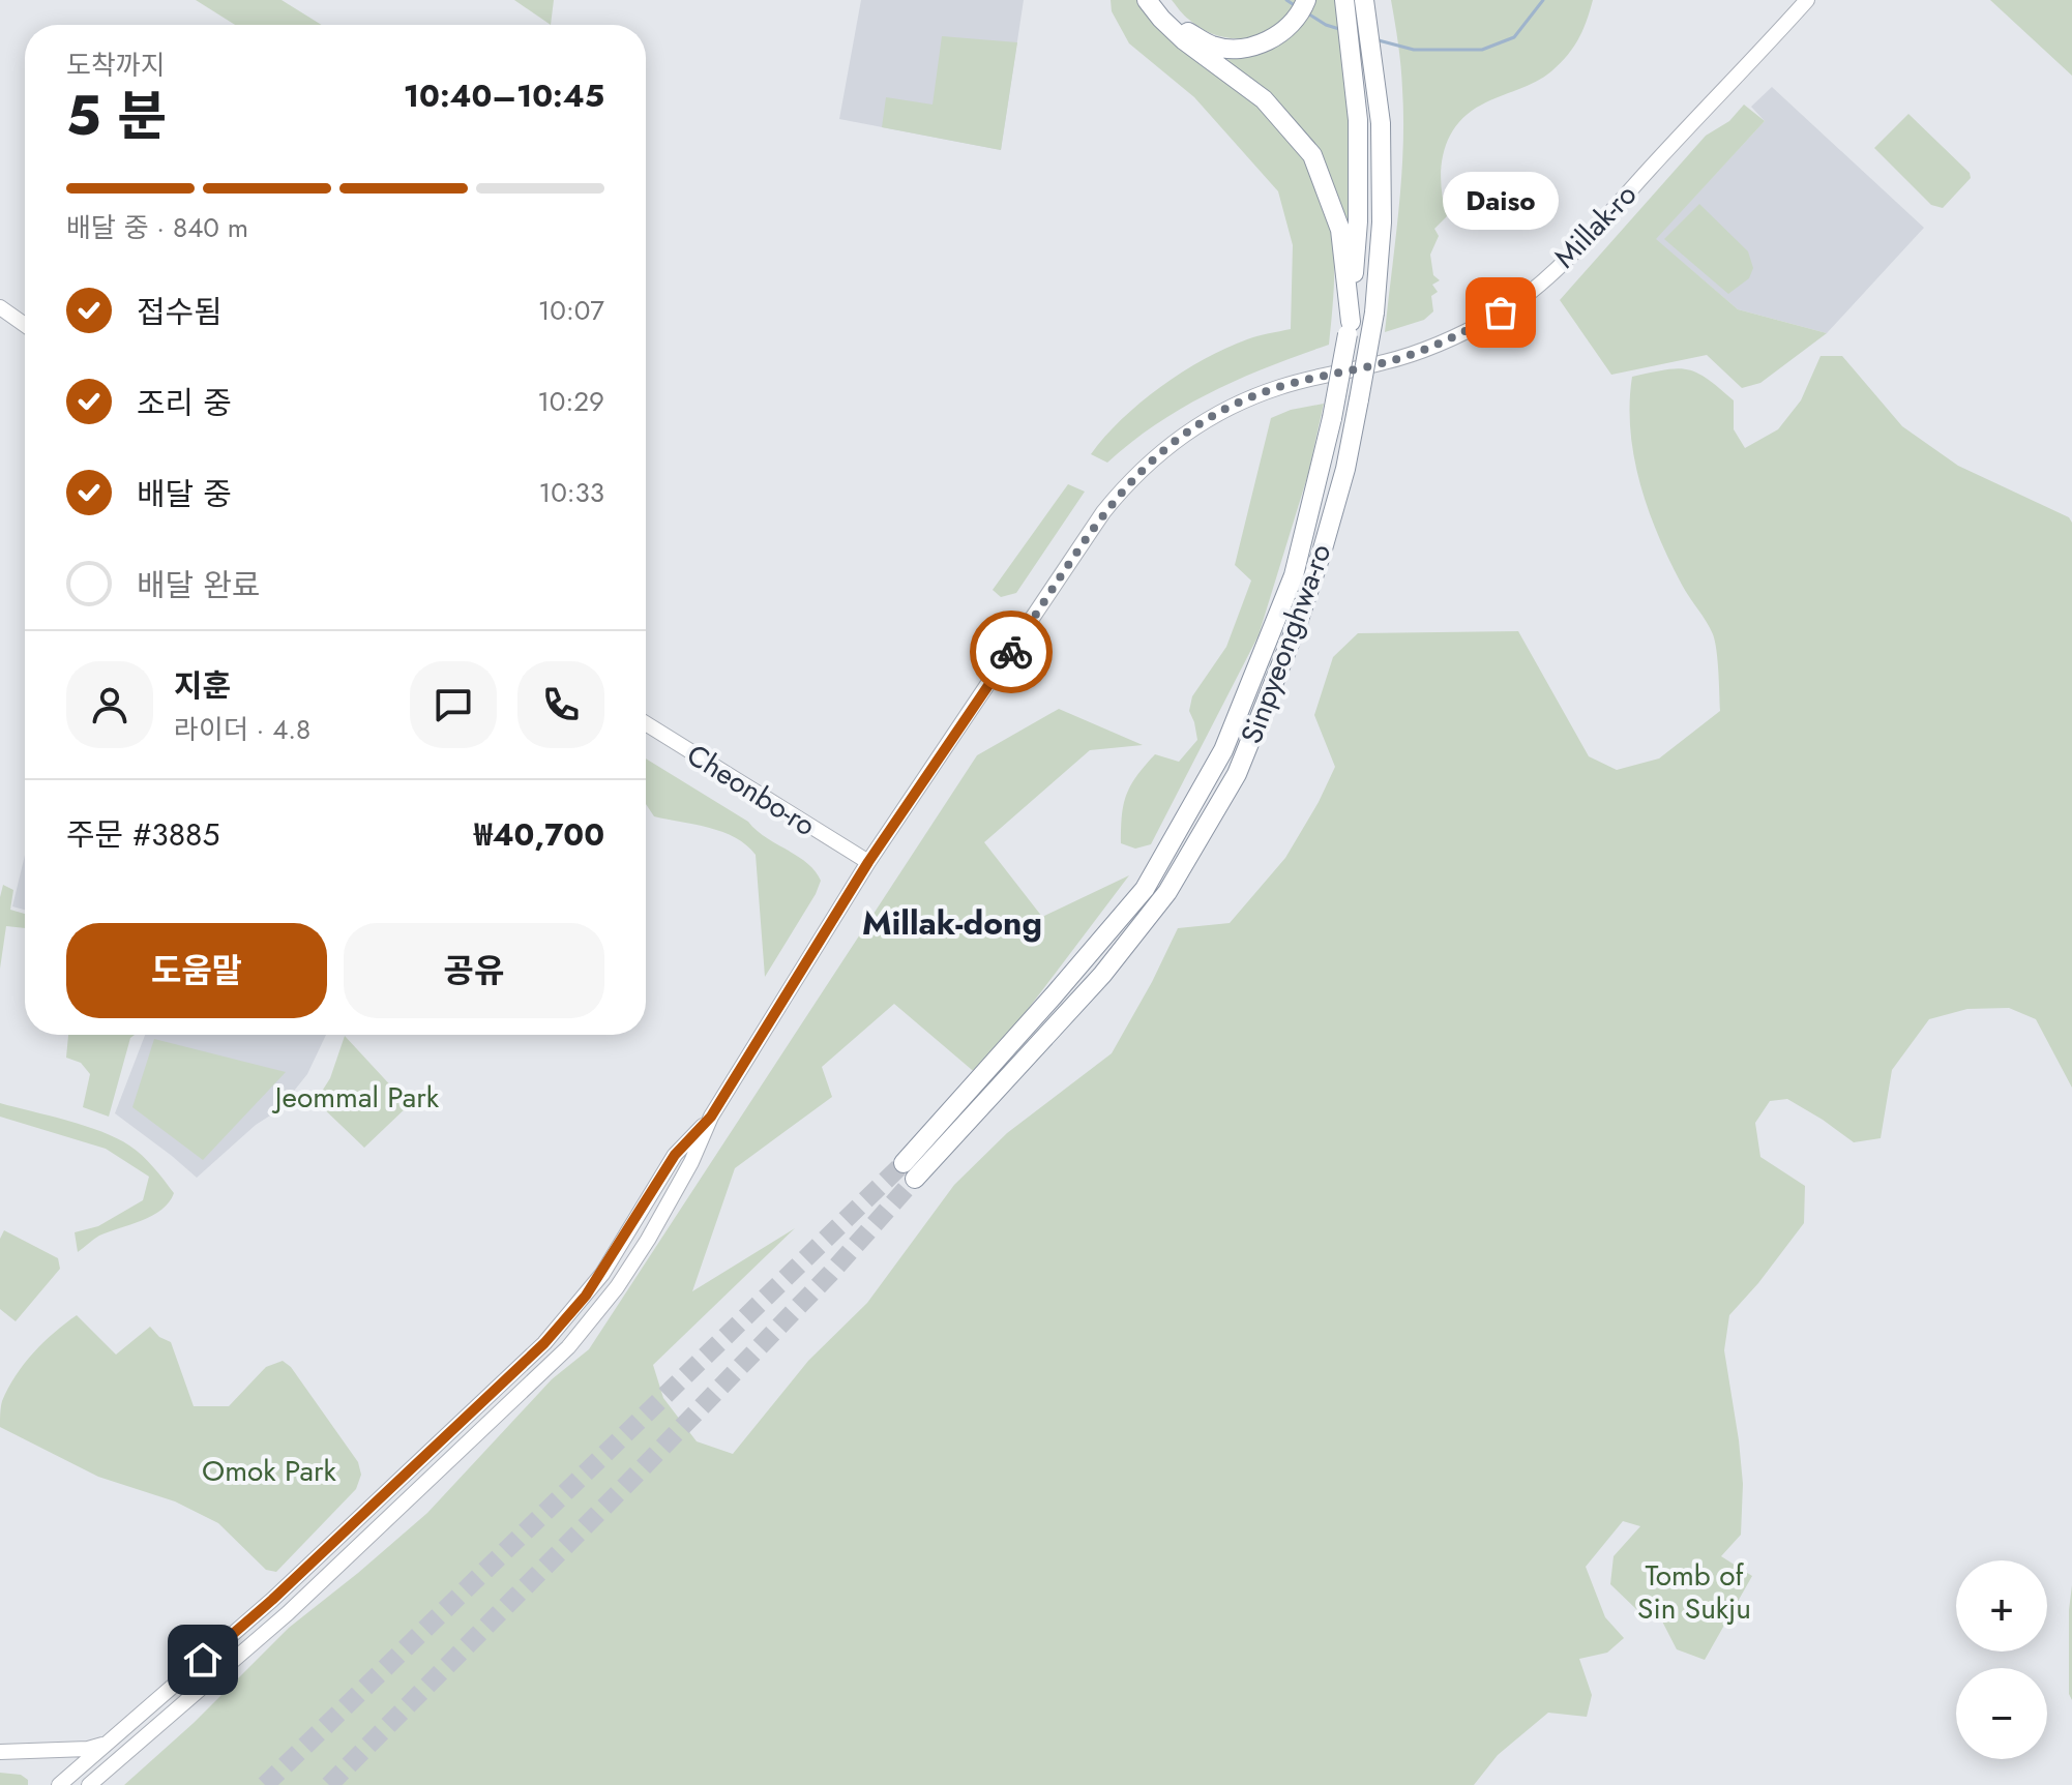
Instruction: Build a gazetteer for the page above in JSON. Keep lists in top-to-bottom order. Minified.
{"streets":{"highway":["Sinpyeonghwa-ro"],"main road":["Millak-ro","Cheonbo-ro"]},"crossings":[["Millak-ro","Cheonbo-ro"]],"districts":["Millak-dong"],"parks":["Jeommal Park","Omok Park","Tomb of Sin Sukju"],"places":["Daiso"],"page":{"heading":["5 분","도착까지","10:40–10:45"],"panel":["지훈","라이더 · 4.8","주문 #3885","₩40,700"],"bar":"배달 중 · 840 m","bubble":"Daiso","list":[["접수됨","10:07"],["조리 중","10:29"],["배달 중","10:33"],"배달 완료"],"buttons":["도움말","공유"],"map_buttons":["+","−"]}}
